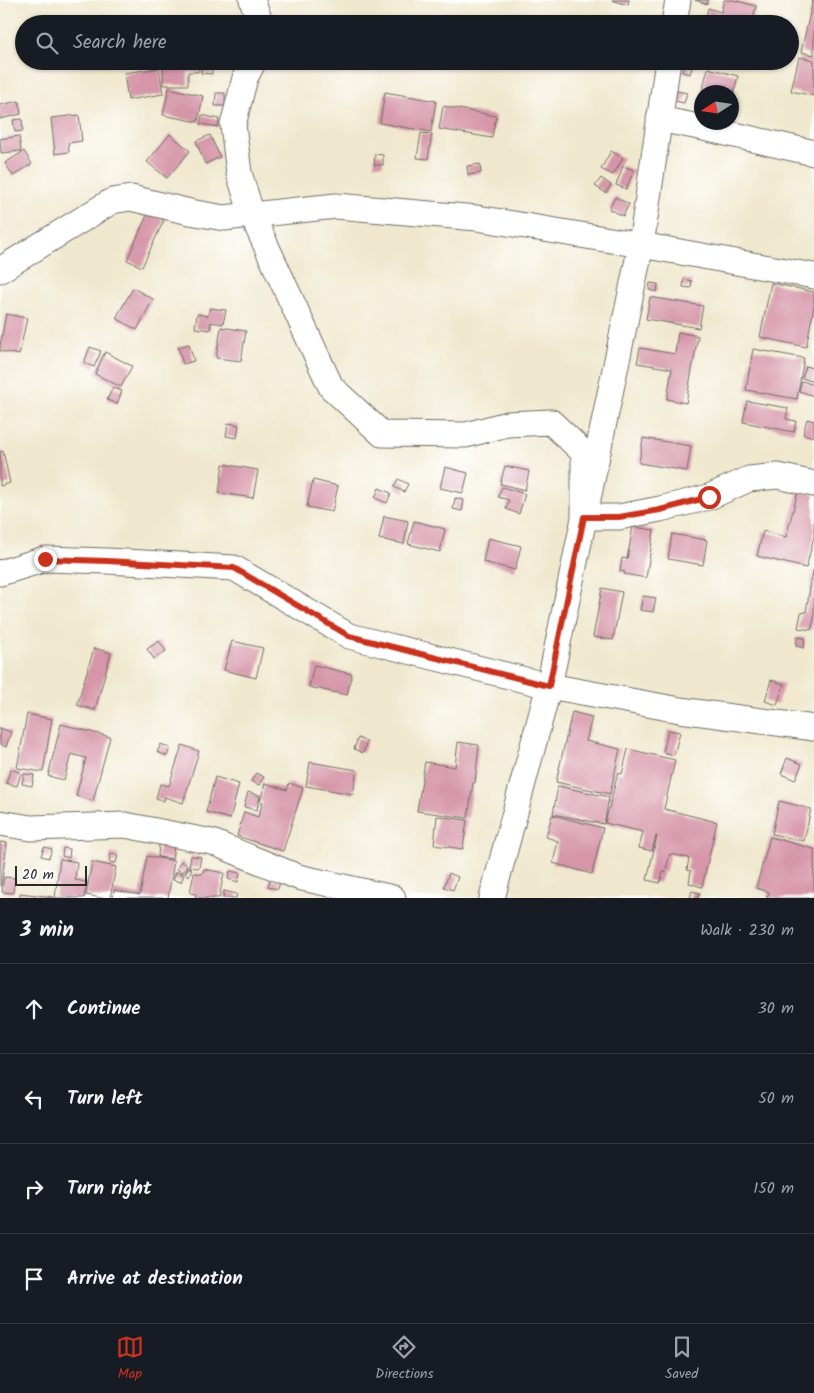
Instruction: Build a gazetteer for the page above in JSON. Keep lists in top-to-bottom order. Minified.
{"scale_bar":"20 m","north":"left","page":{"search":"Search here","scale":"20 m","heading":["3 min","Walk · 230 m"],"list":[["Continue","30 m"],["Turn left","50 m"],["Turn right","150 m"],"Arrive at destination"],"nav":["Map","Directions","Saved"]}}
